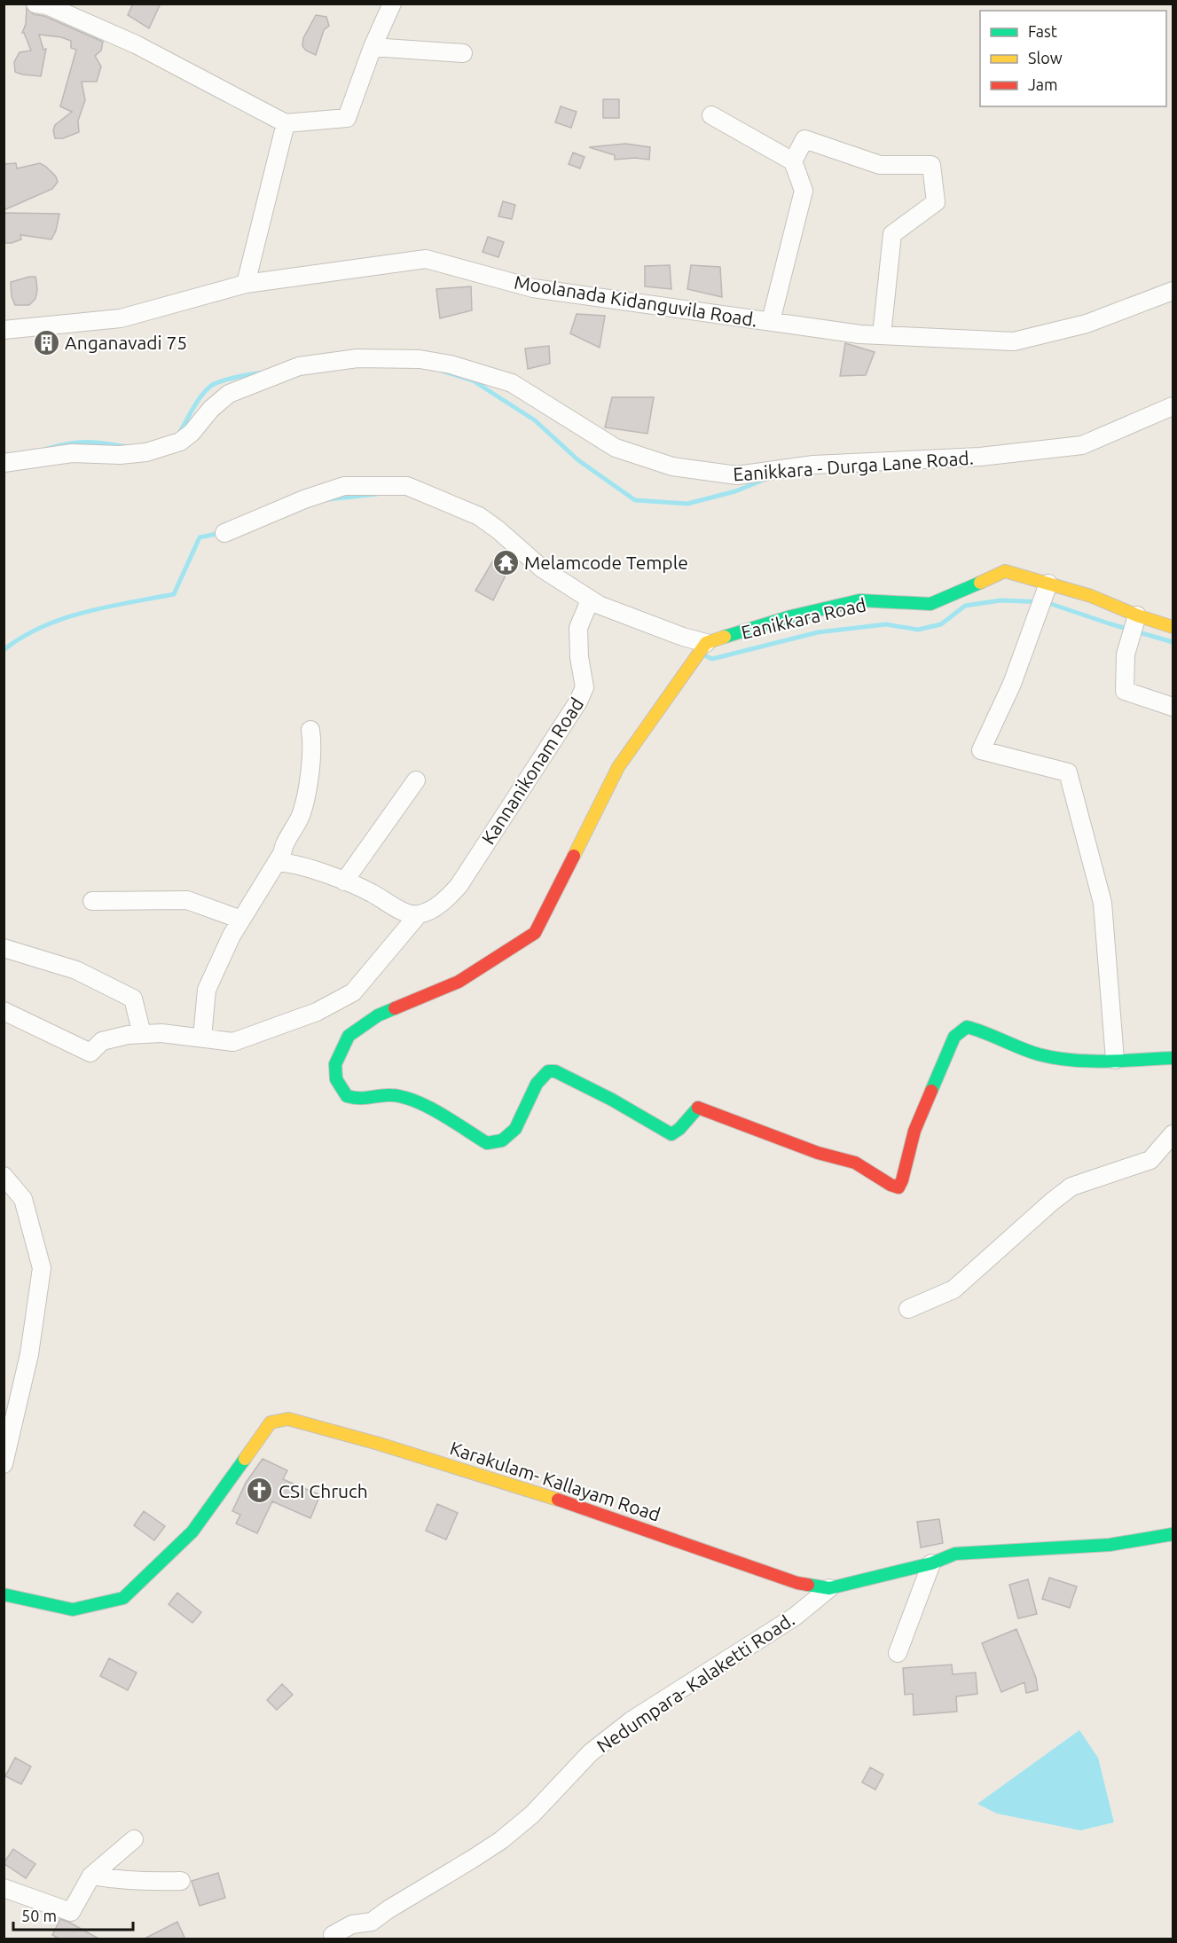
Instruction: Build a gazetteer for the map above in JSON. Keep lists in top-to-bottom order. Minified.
{"streets":{"street":["Moolanada Kidanguvila Road.","Eanikkara - Durga Lane Road.","Eanikkara Road","Kannanikonam Road","Karakulam- Kallayam Road","Nedumpara- Kalaketti Road."]},"crossings":[["Karakulam- Kallayam Road","Nedumpara- Kalaketti Road."]],"places":{"building":["Anganavadi 75"],"temple":["Melamcode Temple"],"church":["CSI Chruch"]},"legend":["Fast","Slow","Jam"],"scale_bar":"50 m"}
